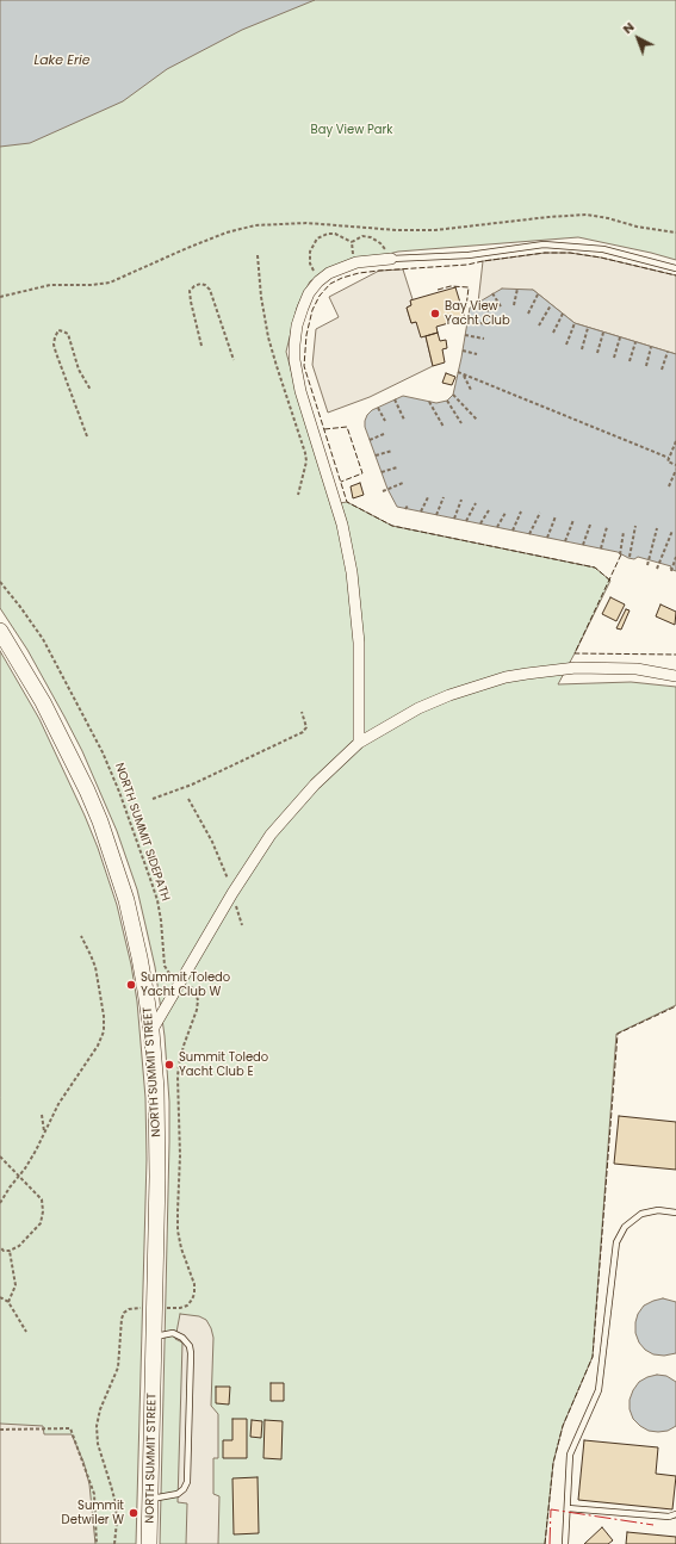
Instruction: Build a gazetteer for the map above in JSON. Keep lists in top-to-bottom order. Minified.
{"streets":{"main road":["NORTH SUMMIT STREET"],"path":["NORTH SUMMIT SIDEPATH"]},"crossings":[["NORTH SUMMIT SIDEPATH","NORTH SUMMIT STREET"]],"water":["Lake Erie"],"parks":["Bay View Park"],"places":["Bay View Yacht Club","Summit Toledo Yacht Club W","Summit Toledo Yacht Club E","Summit Detwiler W"],"north":"top left"}
